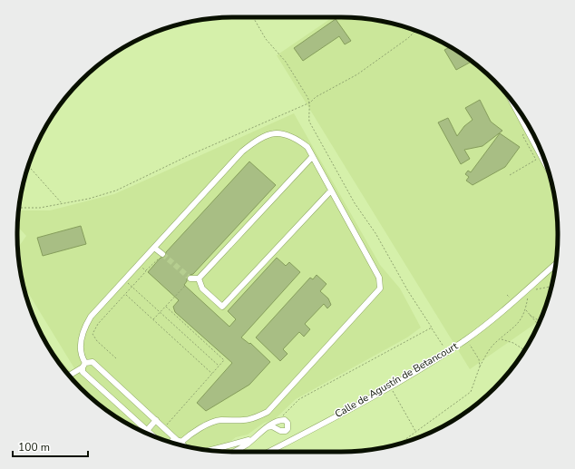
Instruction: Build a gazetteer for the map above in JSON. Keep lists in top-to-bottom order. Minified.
{"streets":{"street":["Calle de Agustín de Betancourt"]},"scale_bar":"100 m"}
